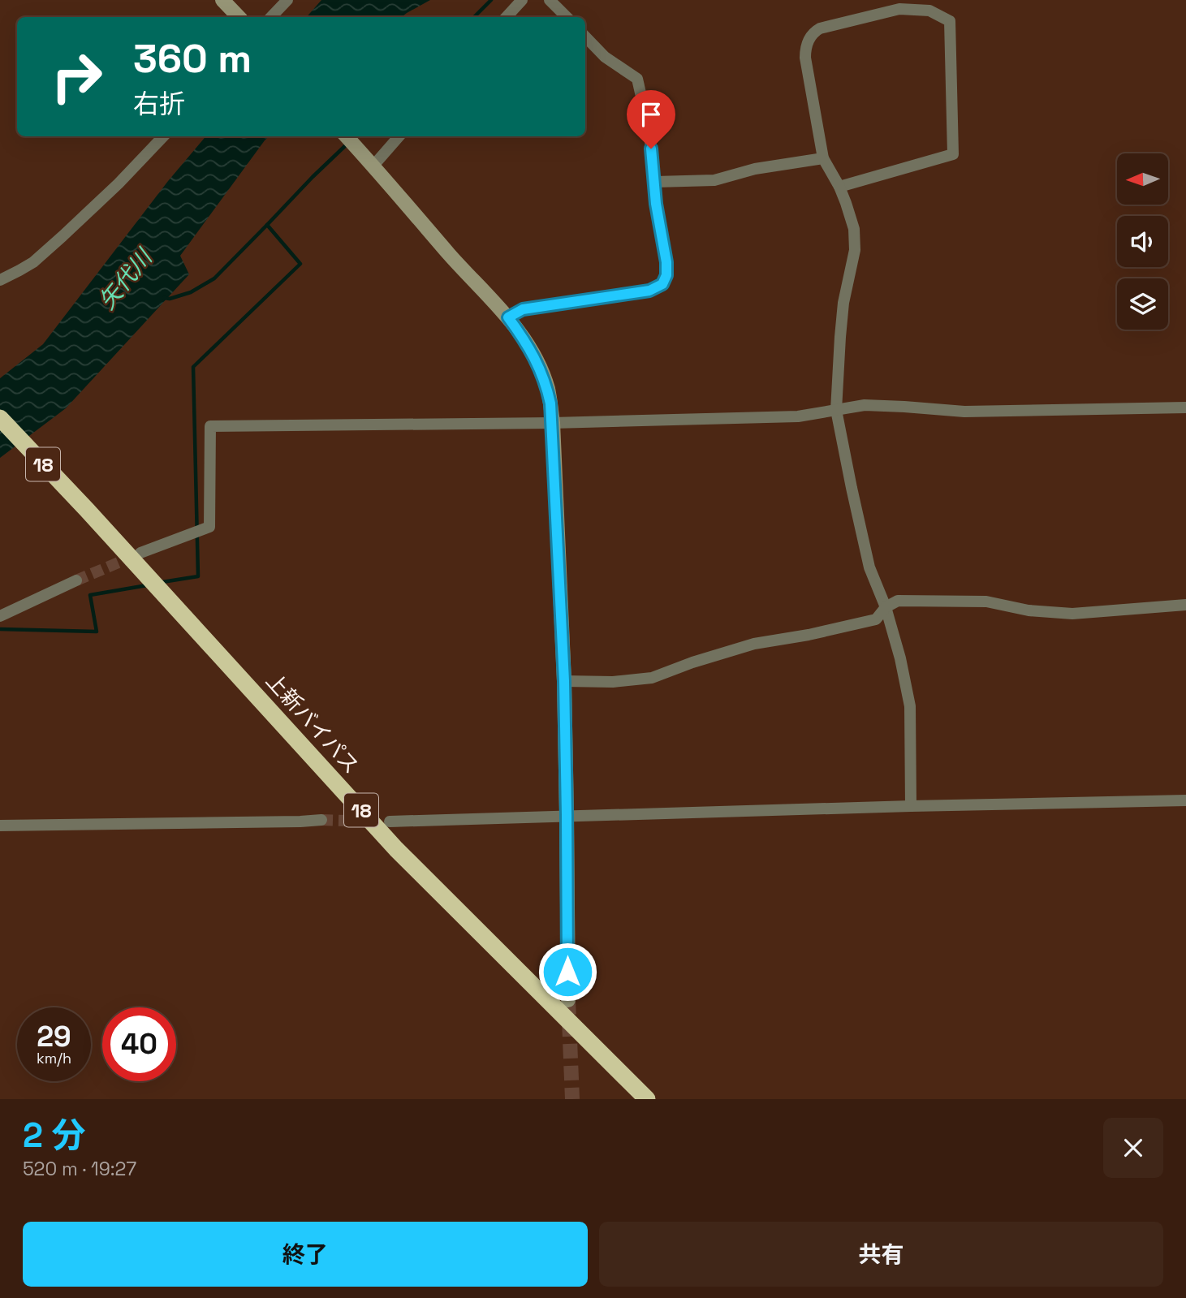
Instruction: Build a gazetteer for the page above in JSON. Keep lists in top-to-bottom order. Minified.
{"streets":{"highway":["18","上新バイパス"]},"water":["矢代川"],"north":"left","page":{"turn":["360 m","右折"],"speed":"29 km/h","limit":"40","heading":["2 分","520 m · 19:27"],"buttons":["終了","共有"]}}
